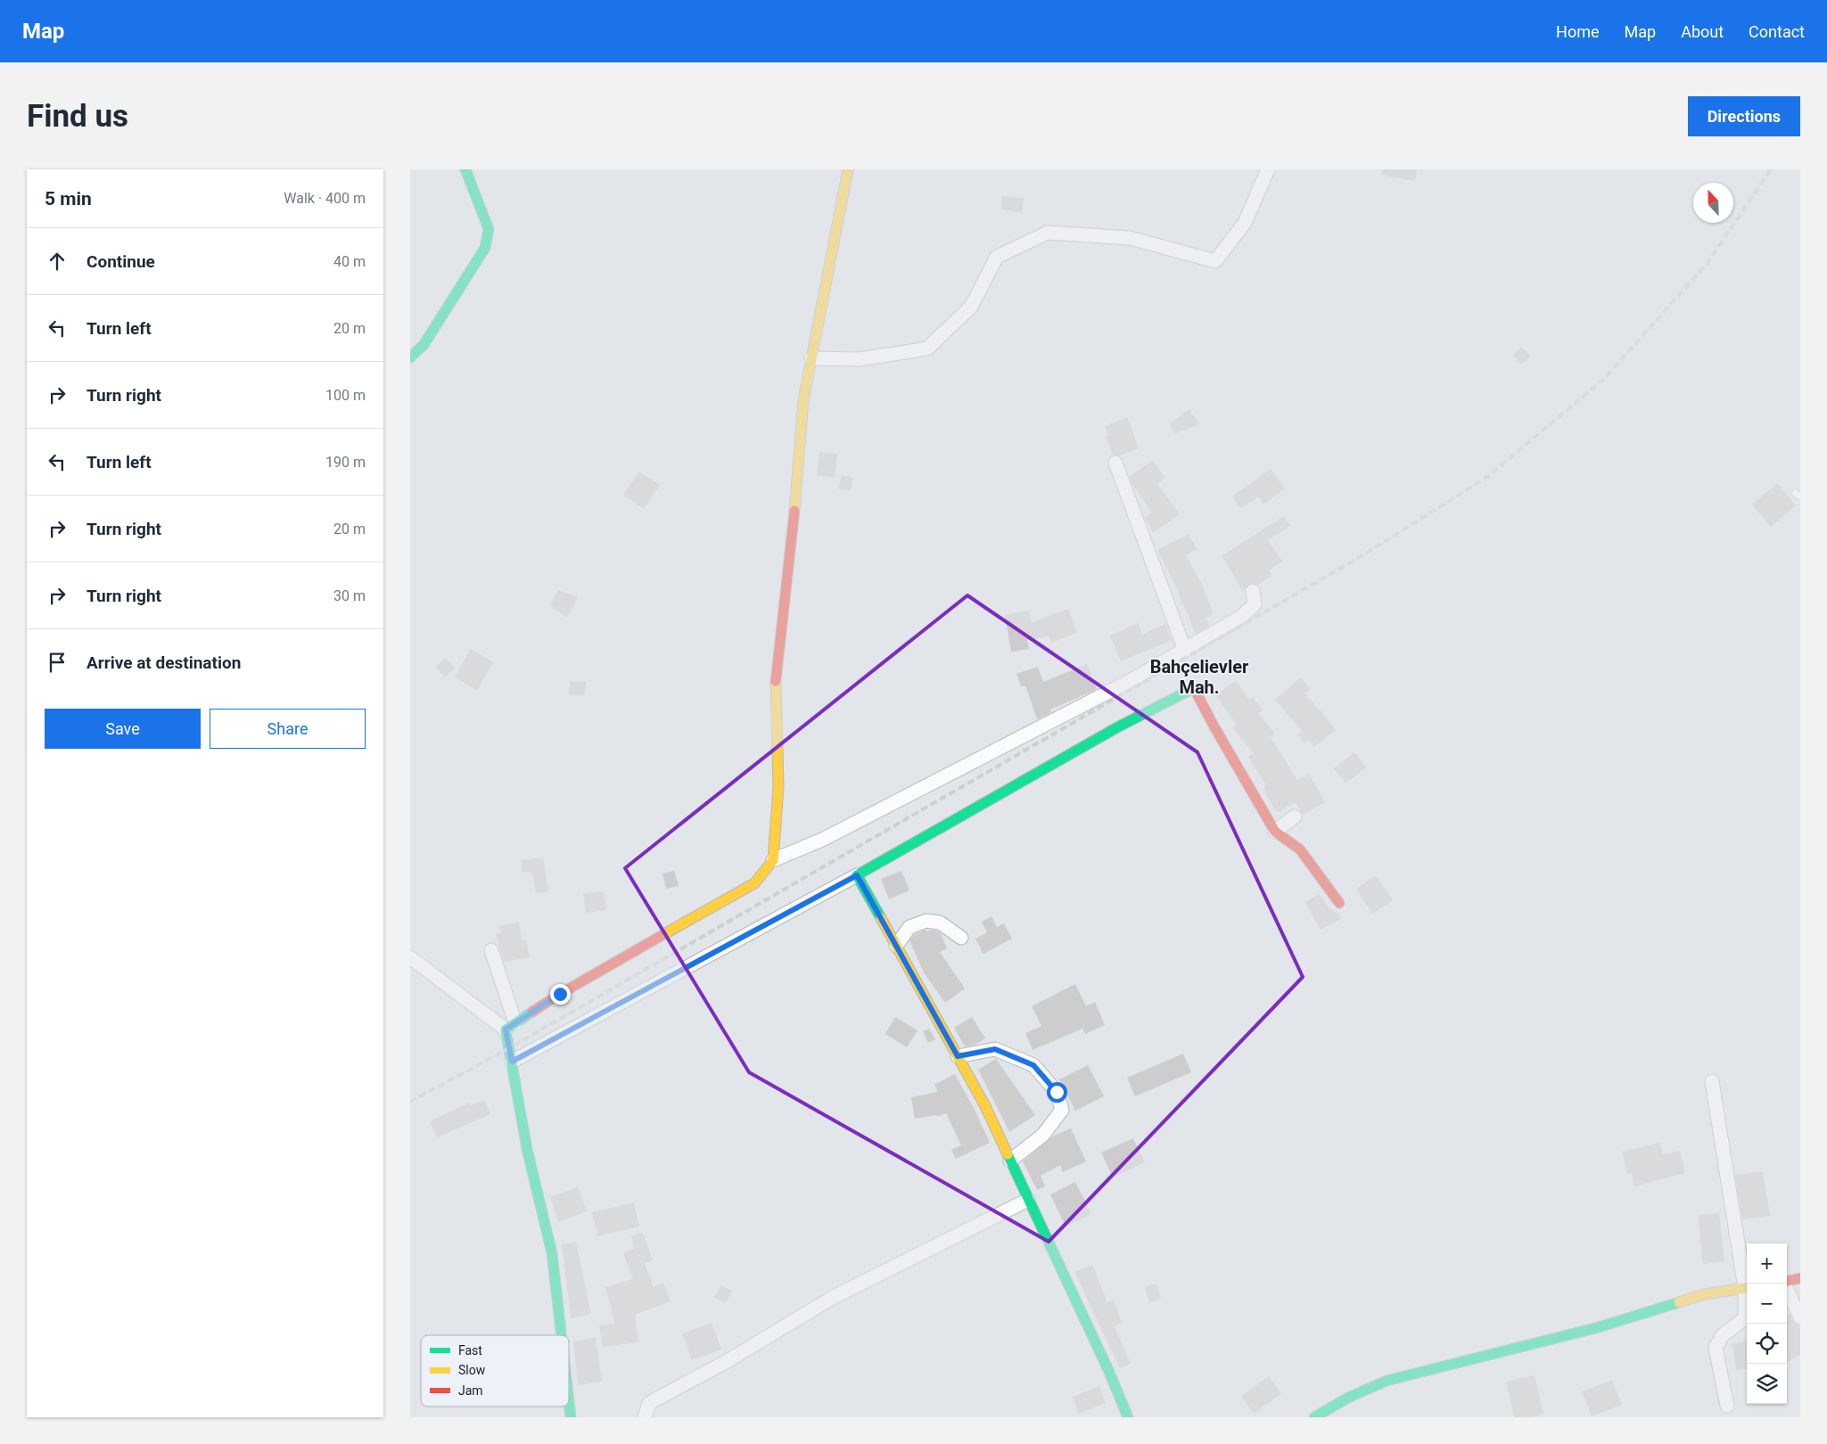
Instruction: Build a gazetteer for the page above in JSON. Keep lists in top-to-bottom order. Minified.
{"districts":["Bahçelievler Mah."],"legend":["Fast","Slow","Jam"],"north":"top","page":{"header":"Map","nav":["Home","Map","About","Contact"],"buttons":["Directions",["Save","Share"]],"title":"Find us","heading":["5 min","Walk · 400 m"],"list":[["Continue","40 m"],["Turn left","20 m"],["Turn right","100 m"],["Turn left","190 m"],["Turn right","20 m"],["Turn right","30 m"],"Arrive at destination"],"map_buttons":["+","−"]}}
